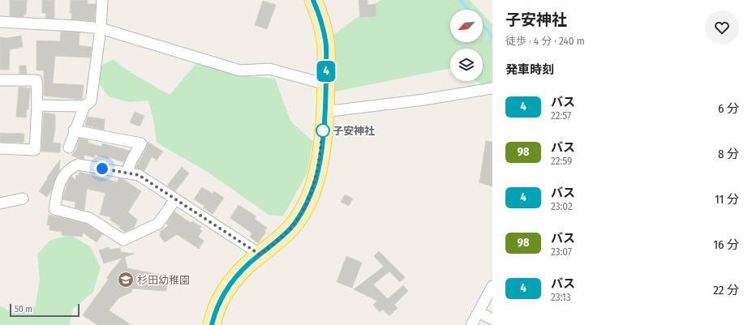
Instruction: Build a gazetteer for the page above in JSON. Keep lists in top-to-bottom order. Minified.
{"places":{"other":["子安神社"],"school or university":["杉田幼稚園"]},"lines":["bus line 4"],"scale_bar":"50 m","north":"bottom left","page":{"on_map":"4","heading":[["子安神社","徒歩 · 4 分 · 240 m"],"発車時刻"],"list":[{"mark":"4","name":"バス","note":"22:57","value":"6 分"},{"mark":"98","name":"バス","note":"22:59","value":"8 分"},{"mark":"4","name":"バス","note":"23:02","value":"11 分"},{"mark":"98","name":"バス","note":"23:07","value":"16 分"},{"mark":"4","name":"バス","note":"23:13","value":"22 分"}],"scale":"50 m"}}
